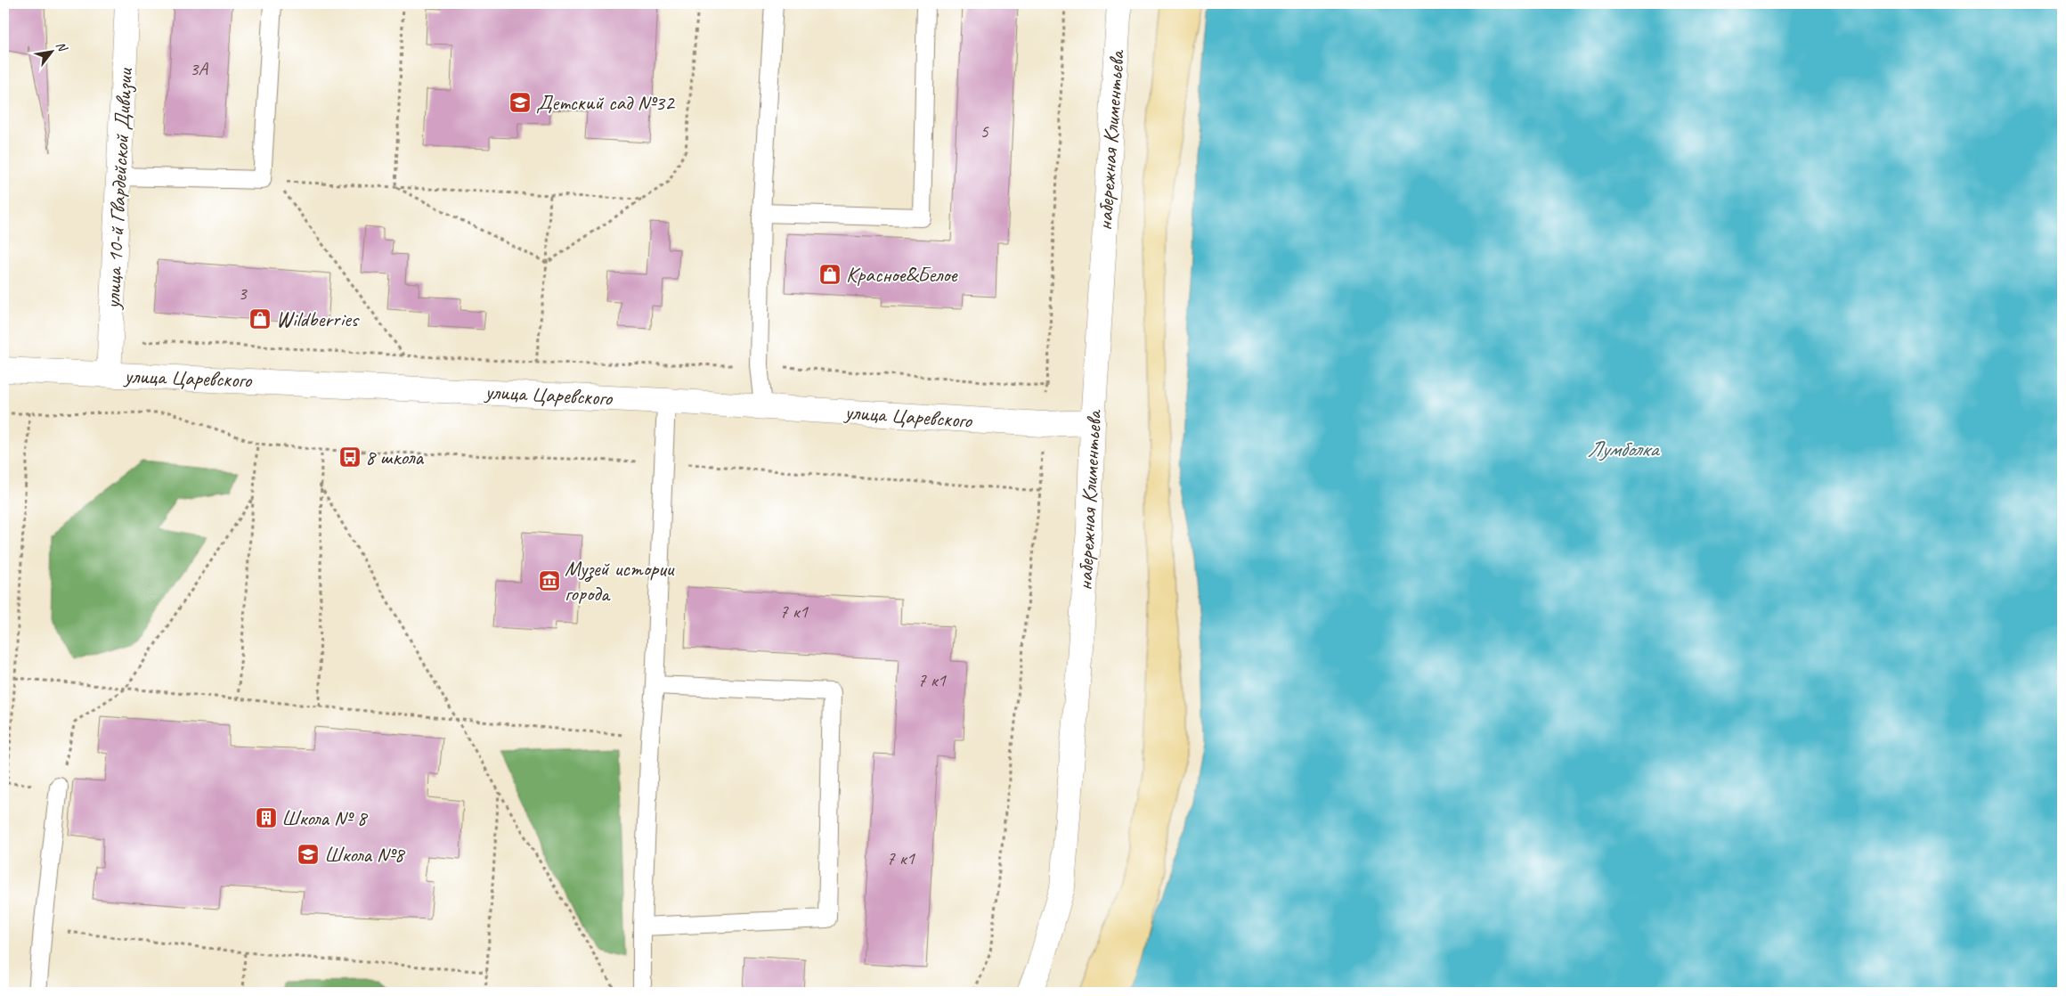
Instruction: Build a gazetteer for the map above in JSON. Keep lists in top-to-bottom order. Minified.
{"streets":{"street":["набережная Климентьева","улица 10-й Гвардейской Дивизии","улица Царевского"]},"crossings":[["набережная Климентьева","улица Царевского"],["улица 10-й Гвардейской Дивизии","улица Царевского"]],"water":["Лумболка"],"places":{"school or university":["Детский сад №32","Школа №8"],"shop":["Красное&Белое","Wildberries"],"bus stop":["8 школа"],"museum":["Музей истории города"],"building":["Школа № 8"]},"house_numbers":["3А","5","3","7 к1","7 к1","7 к1"],"north":"top right"}
